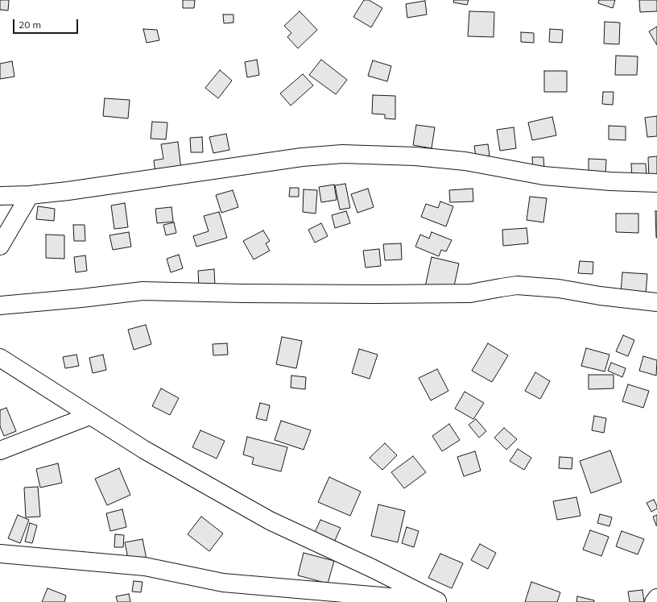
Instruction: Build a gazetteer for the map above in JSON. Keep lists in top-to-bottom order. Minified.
{"scale_bar":"20 m"}
